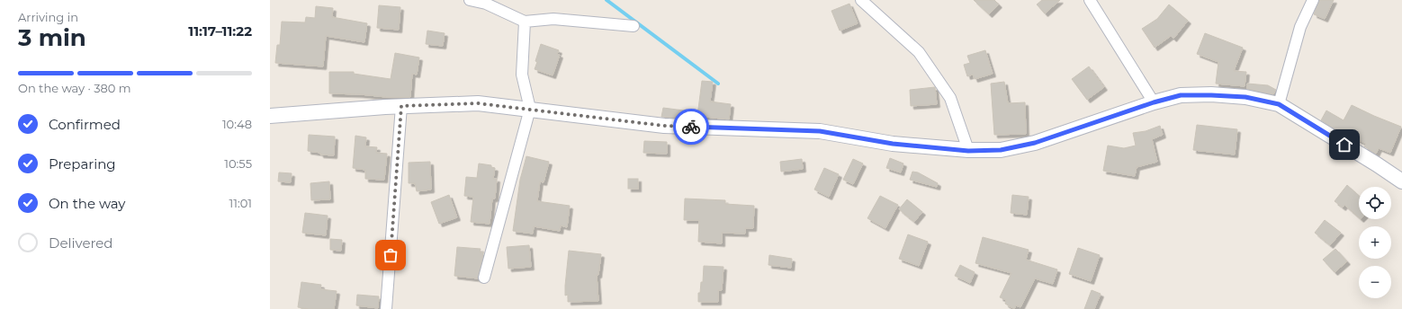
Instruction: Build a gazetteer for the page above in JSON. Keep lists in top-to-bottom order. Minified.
{"page":{"heading":["3 min","Arriving in","11:17–11:22"],"bar":"On the way · 380 m","list":[["Confirmed","10:48"],["Preparing","10:55"],["On the way","11:01"],"Delivered"],"map_buttons":["+","−"]}}
